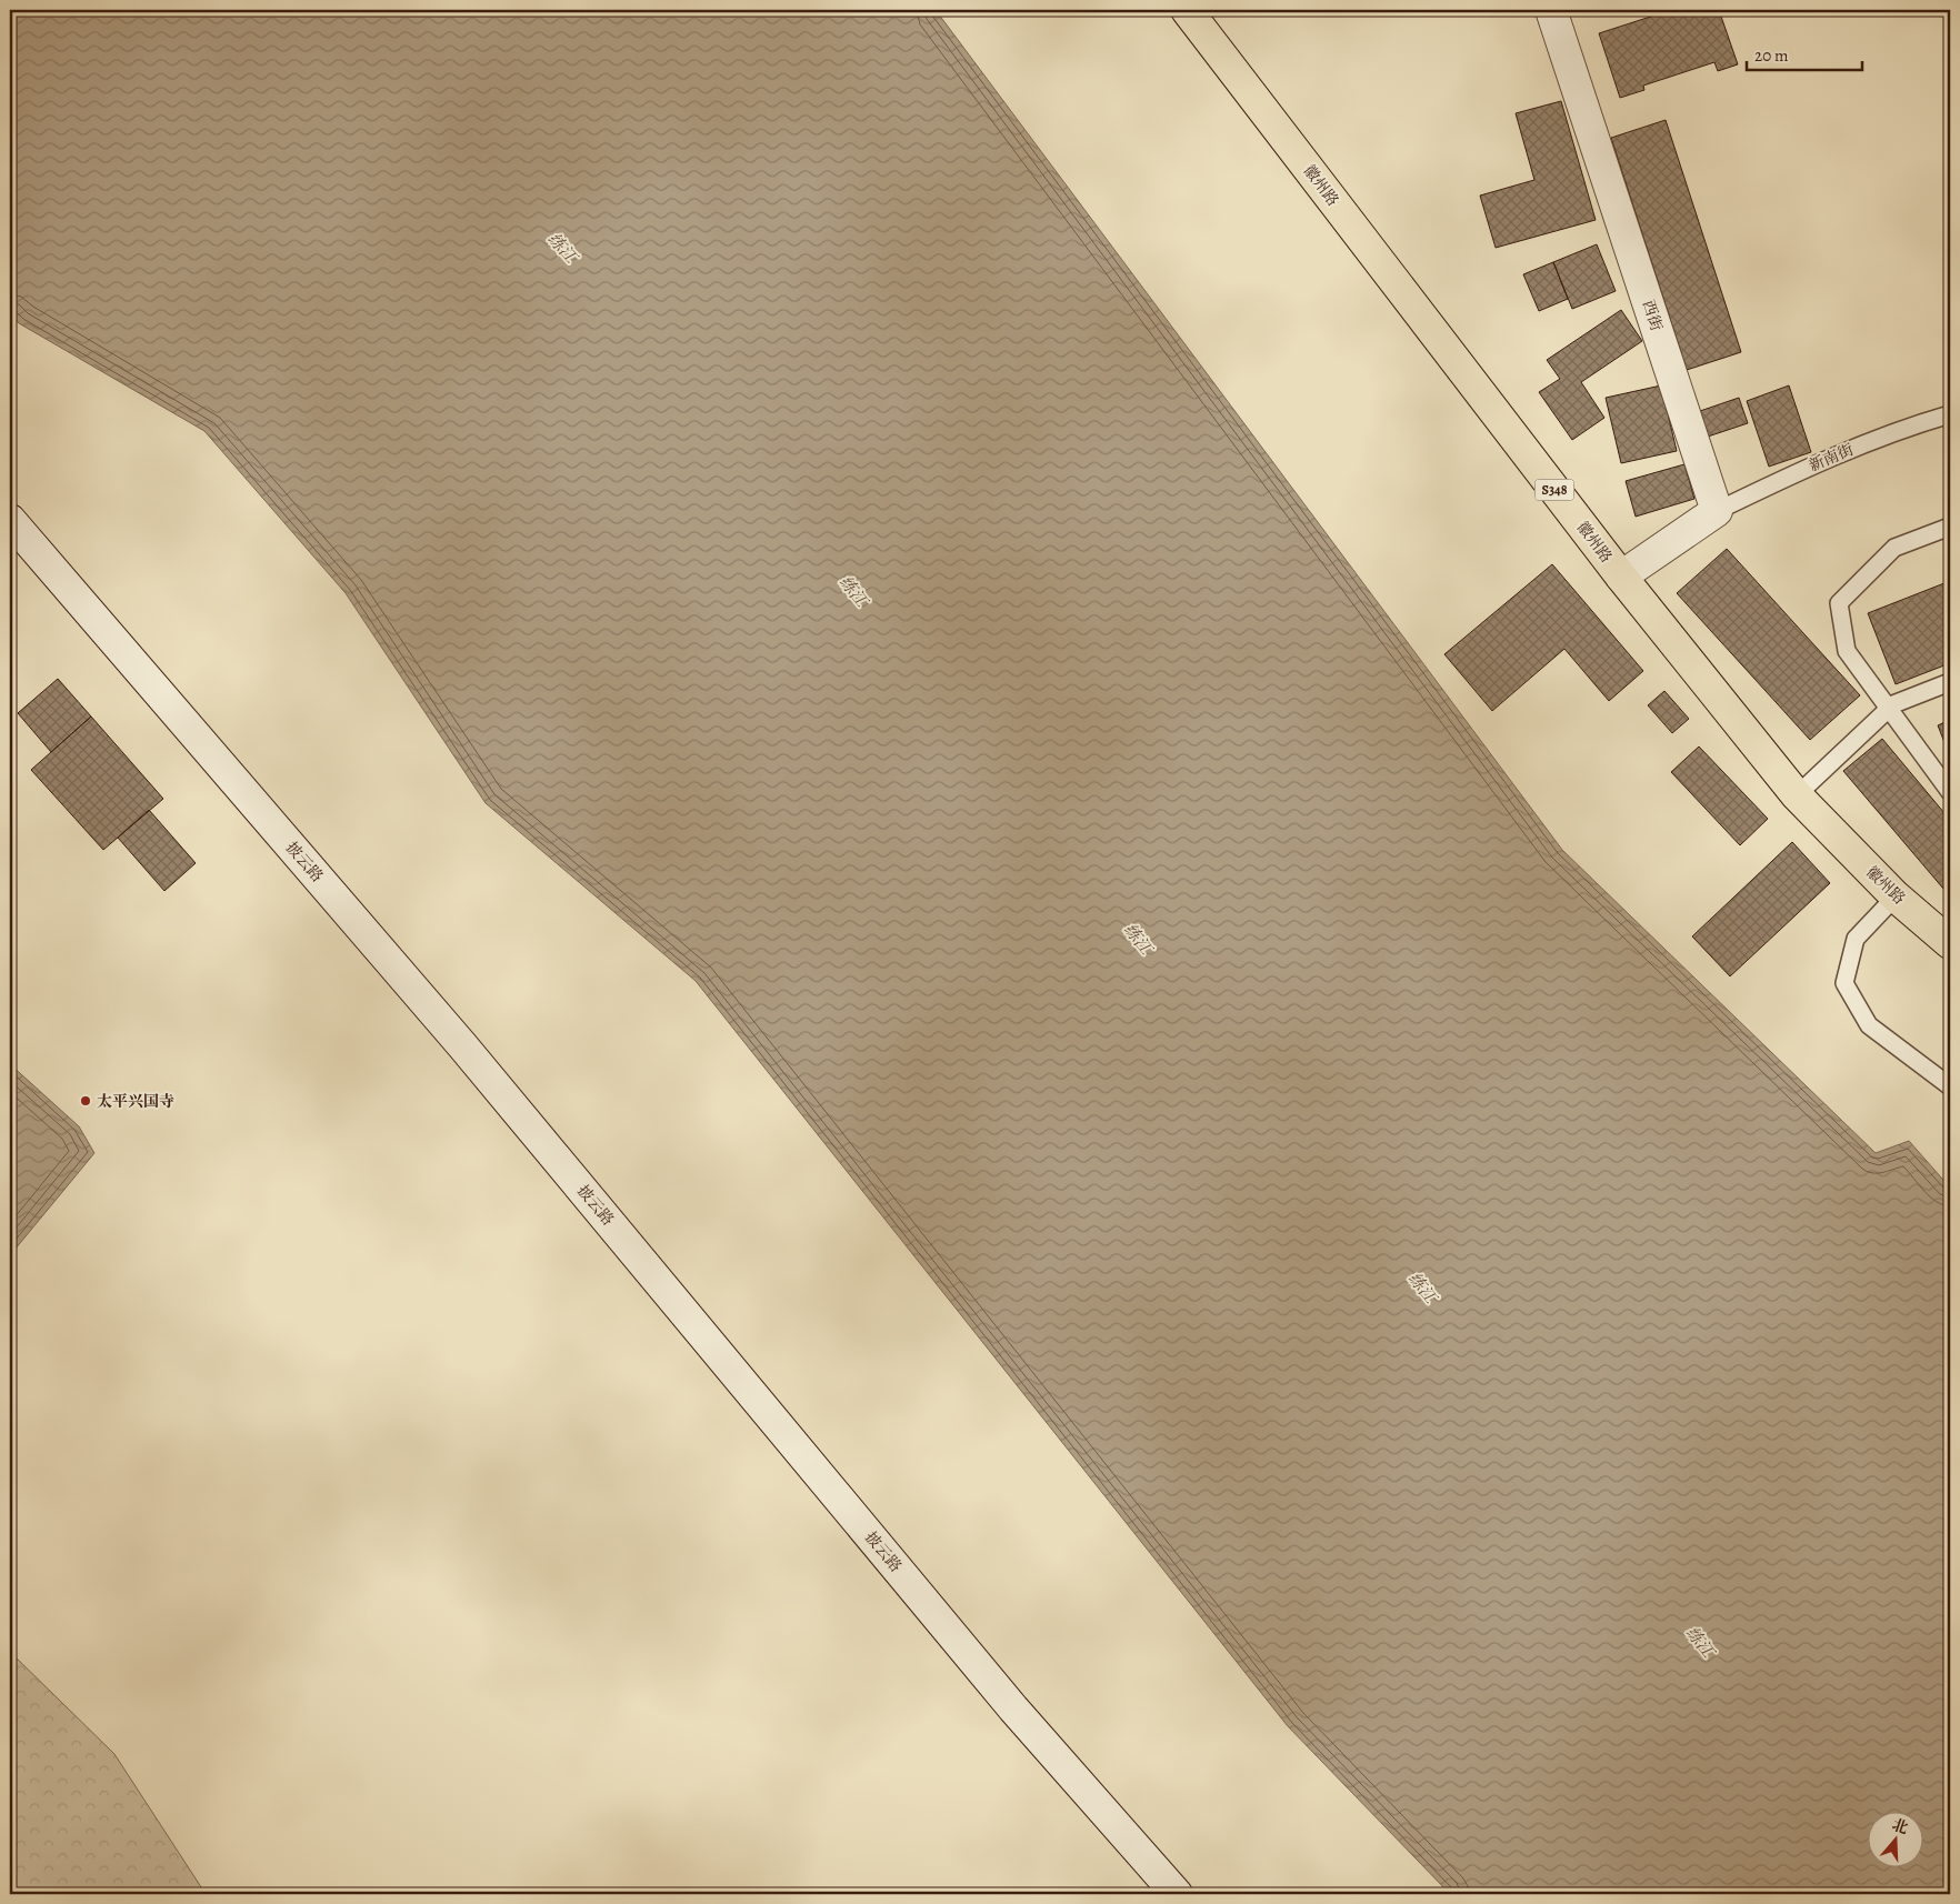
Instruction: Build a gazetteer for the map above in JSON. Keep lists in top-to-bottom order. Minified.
{"streets":{"main road":["徽州路","S348"],"street":["西街","披云路"],"lane":["新南街"]},"crossings":[["西街","新南街"]],"water":["练江"],"places":["太平兴国寺"],"scale_bar":"20 m","north":"top"}
